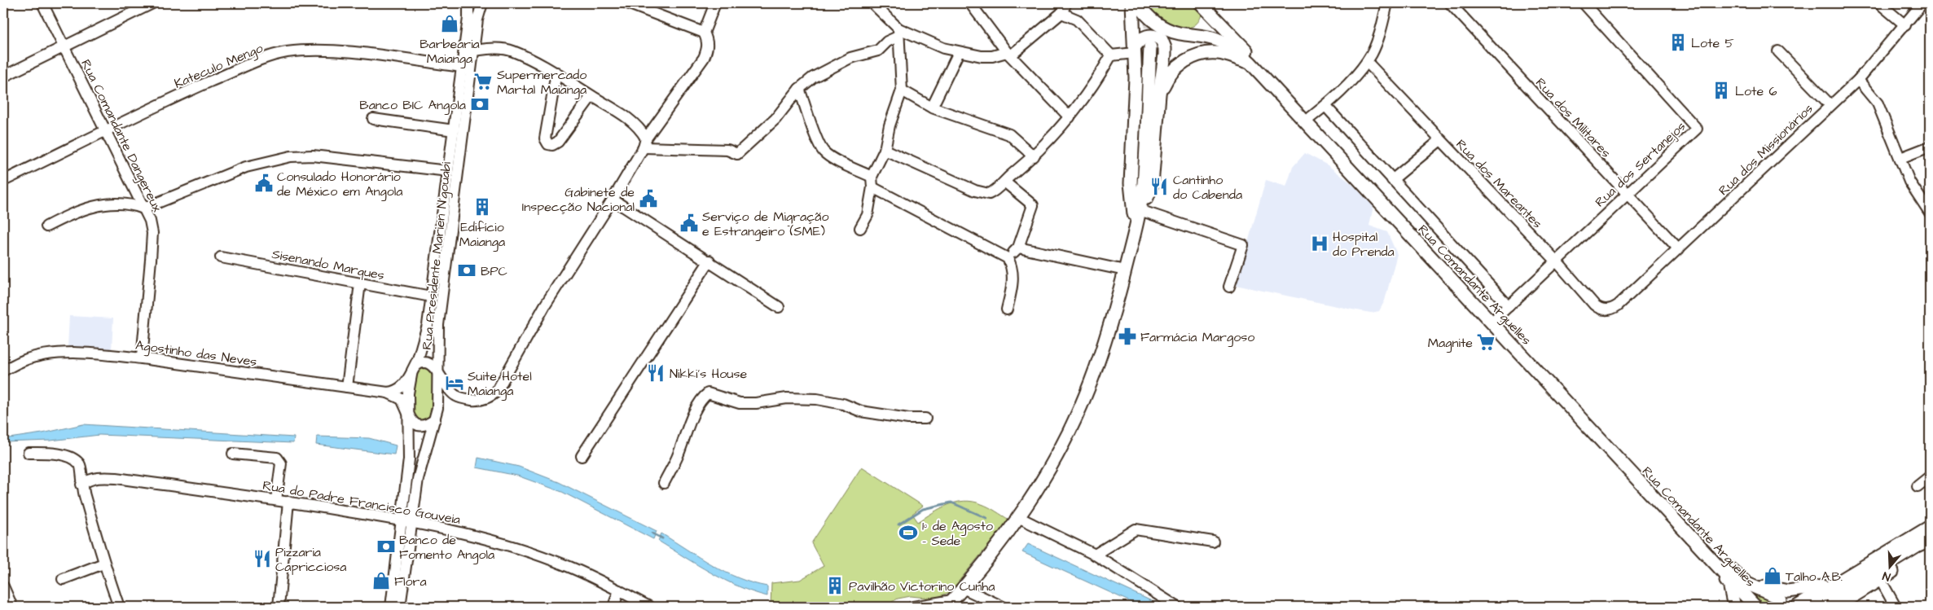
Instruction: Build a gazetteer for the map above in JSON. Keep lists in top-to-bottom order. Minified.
{"streets":{"main road":["Rua Comandante Arguelles"],"street":["Kateculo Mengo","Rua dos Militares","Rua Comandante Dangereux","Rua dos Missionários","Rua dos Sertanejos","Rua dos Mareantes","Rua Presidente Marien N'gouabi","Sisenando Marques","Agostinho das Neves","Rua do Padre Francisco Gouveia"]},"crossings":[["Kateculo Mengo","Rua Comandante Dangereux"],["Kateculo Mengo","Rua Presidente Marien N'gouabi"],["Rua dos Militares","Rua dos Missionários"],["Rua dos Militares","Rua dos Sertanejos"],["Rua Comandante Dangereux","Agostinho das Neves"],["Rua dos Missionários","Rua dos Mareantes"],["Rua dos Sertanejos","Rua dos Mareantes"],["Rua dos Sertanejos","Rua Comandante Arguelles"],["Rua Presidente Marien N'gouabi","Sisenando Marques"],["Rua Presidente Marien N'gouabi","Rua do Padre Francisco Gouveia"]],"places":{"shop":["Barbearia Maianga","Talho A.B.","Flora"],"building":["Lote 5","Lote 6","Edifício Maianga","Pavilhão Victorino Cunha"],"supermarket":["Supermercado Martal Maianga","Magnite"],"bank":["Banco BIC Angola","BPC","Banco de Fomento Angola"],"public building":["Consulado Honorário de México em Angola","Gabinete de Inspecção Nacional","Serviço de Migração e Estrangeiro (SME)"],"restaurant":["Cantinho do Cabenda","Nikki's House","Pizzaria Capricciosa"],"hospital":["Hospital do Prenda"],"pharmacy":["Farmácia Margoso"],"hotel":["Suite Hotel Maianga"],"sports":["1º de Agosto - Sede"]},"north":"bottom"}
